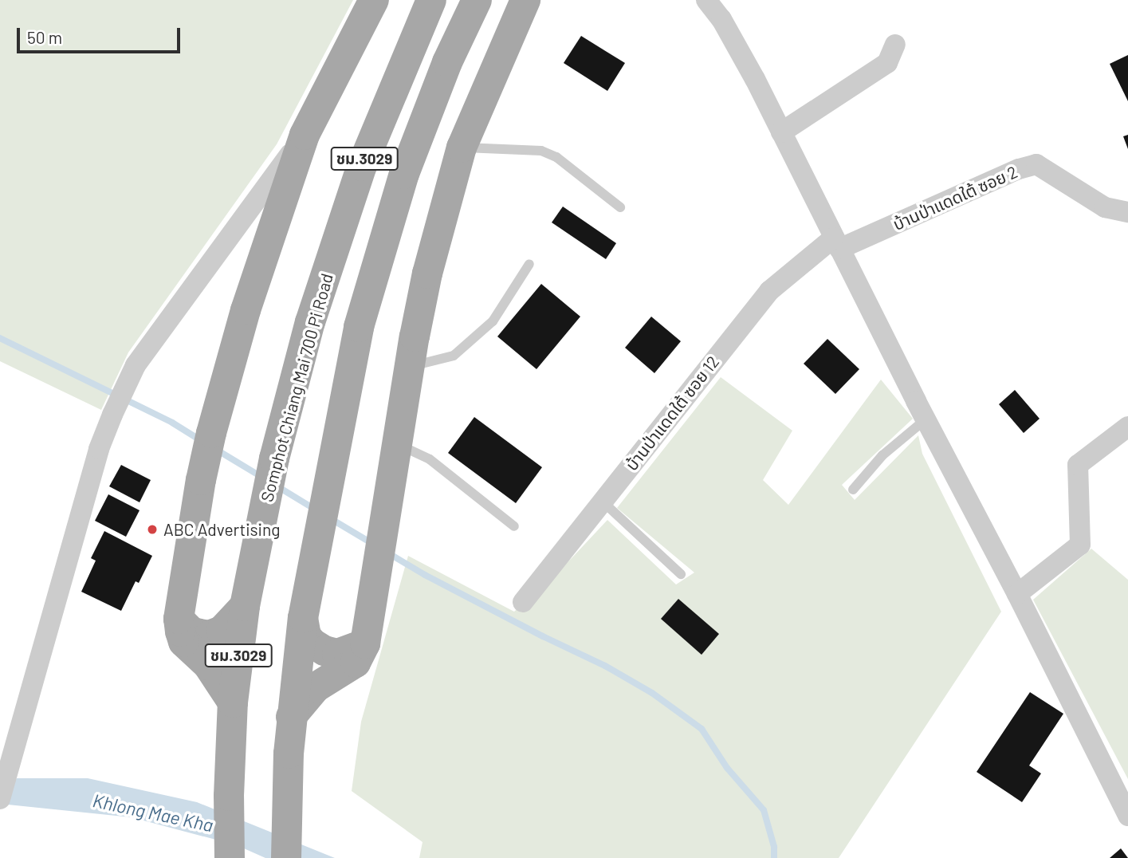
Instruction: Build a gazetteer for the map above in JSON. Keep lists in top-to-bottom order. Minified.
{"streets":{"main road":["ชม.3029","Somphot Chiang Mai 700 Pi Road"],"street":["บ้านป่าแดดใต้ ซอย 2","บ้านป่าแดดใต้ ซอย 12"]},"crossings":[["บ้านป่าแดดใต้ ซอย 2","บ้านป่าแดดใต้ ซอย 12"]],"water":["Khlong Mae Kha"],"places":["ABC Advertising"],"scale_bar":"50 m"}
